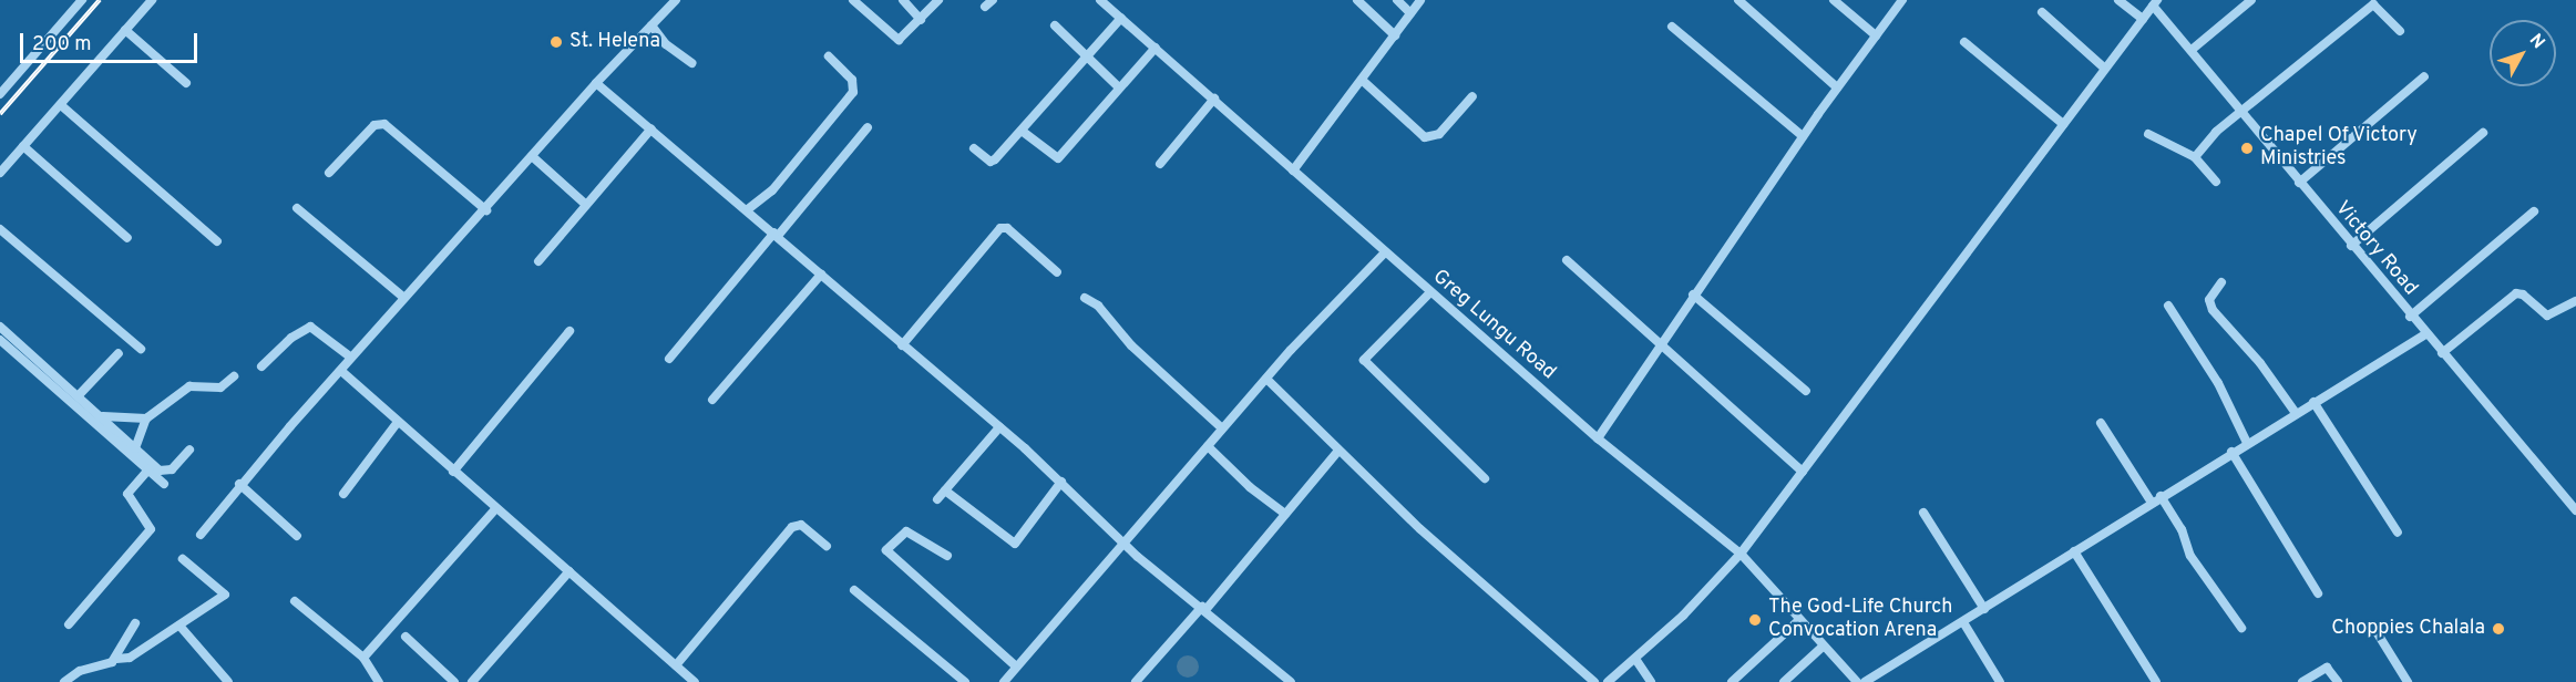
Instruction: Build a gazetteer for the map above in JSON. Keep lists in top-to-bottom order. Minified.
{"streets":{"street":["Victory Road","Greg Lungu Road"]},"places":["St. Helena","Chapel Of Victory Ministries","The God-Life Church Convocation Arena","Choppies Chalala"],"scale_bar":"200 m","north":"top right"}
